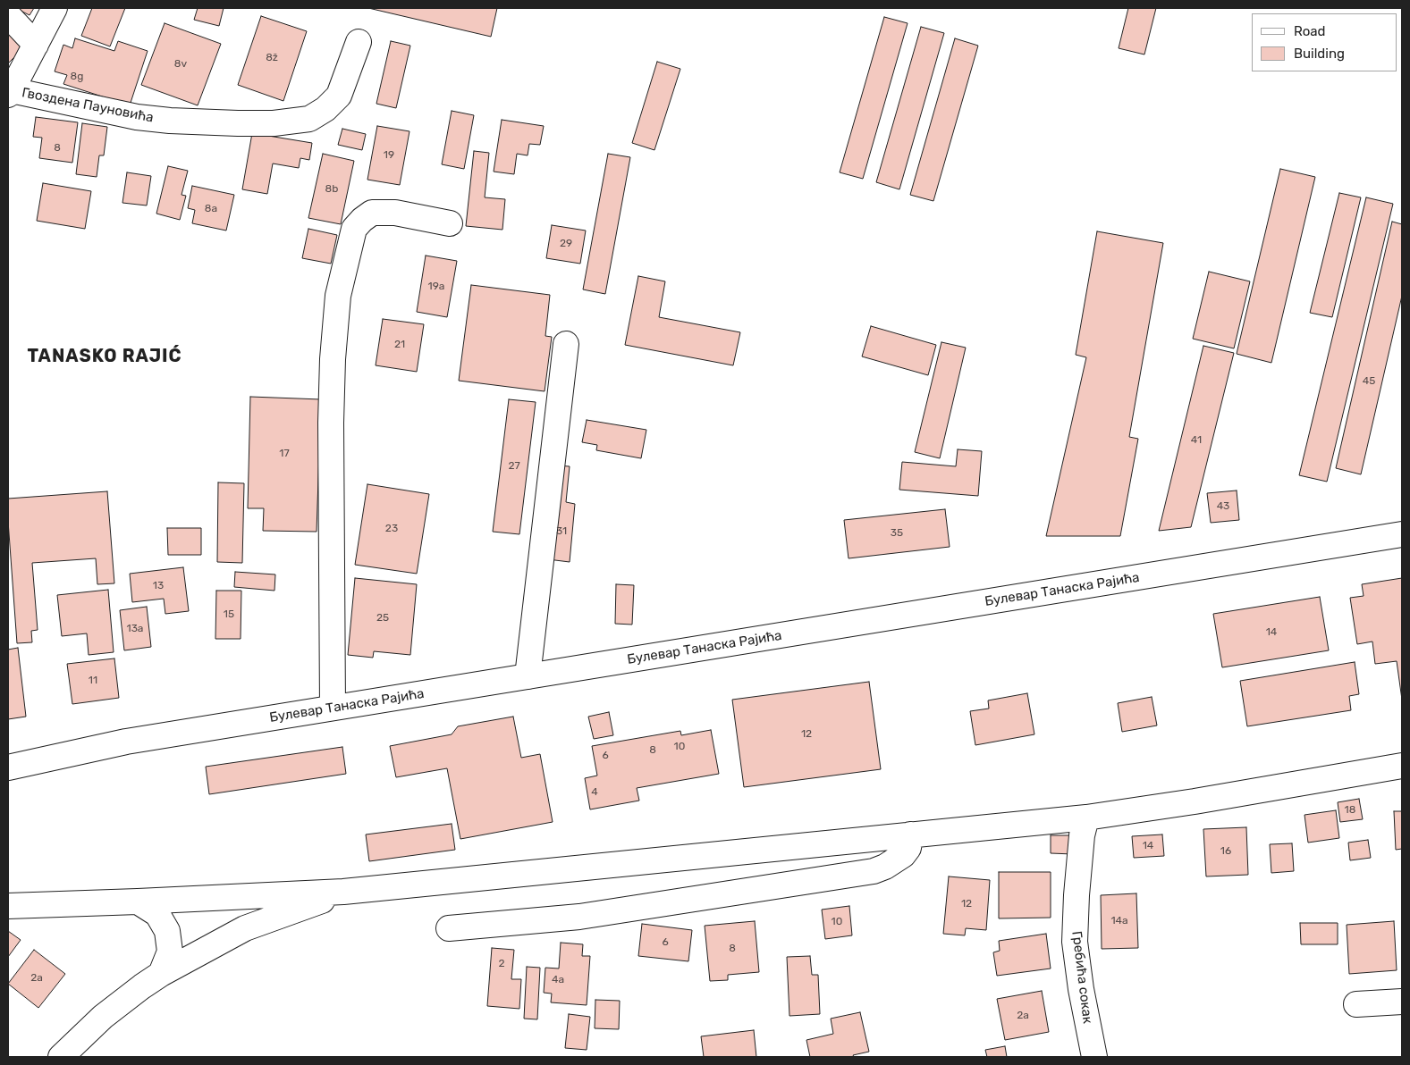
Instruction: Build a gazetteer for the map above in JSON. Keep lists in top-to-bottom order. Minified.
{"streets":{"street":["Гвоздена Пауновића","Булевар Танаска Рајића","Гребића сокак"]},"districts":["TANASKO RAJIĆ"],"house_numbers":["8ž","8v","8g","8","19","8b","8a","29","19a","21","45","41","17","27","43","23","31","35","13","15","25","13a","14","11","12","10","8","6","4","18","14","16","12","14a","10","6","8","2","2a","4a","2a"],"legend":["Road","Building"]}
